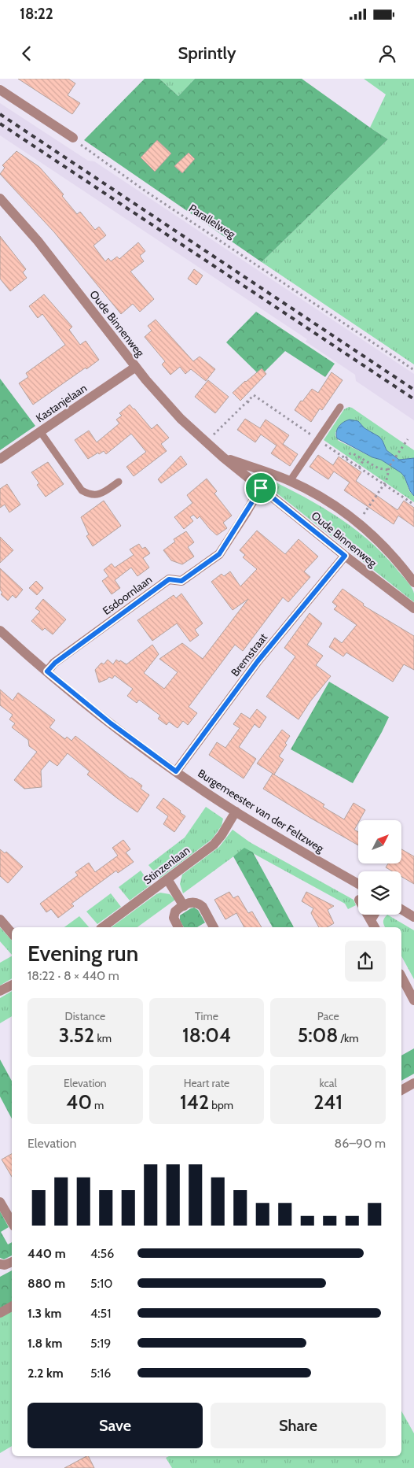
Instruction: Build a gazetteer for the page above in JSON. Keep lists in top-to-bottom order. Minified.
{"streets":{"street":["Oude Binnenweg","Kastanjelaan","Esdoornlaan","Bremstraat","Burgemeester van der Feltzweg","Stinzenlaan"],"path":["Parallelweg"]},"crossings":[["Oude Binnenweg","Kastanjelaan"],["Oude Binnenweg","Esdoornlaan"],["Oude Binnenweg","Bremstraat"],["Esdoornlaan","Burgemeester van der Feltzweg"],["Bremstraat","Burgemeester van der Feltzweg"],["Burgemeester van der Feltzweg","Stinzenlaan"]],"north":"top right","page":{"status":"18:22","header":"Sprintly","heading":["Evening run","18:22 · 8 × 440 m"],"stats":[["Distance","3.52 km"],["Time","18:04"],["Pace","5:08 /km"],["Elevation","40 m"],["Heart rate","142 bpm"],["kcal","241"]],"chart":["Elevation","86–90 m"],"list":[{"name":"440 m","note":"4:56"},{"name":"880 m","note":"5:10"},{"name":"1.3 km","note":"4:51"},{"name":"1.8 km","note":"5:19"},{"name":"2.2 km","note":"5:16"}],"buttons":["Save","Share"]}}
